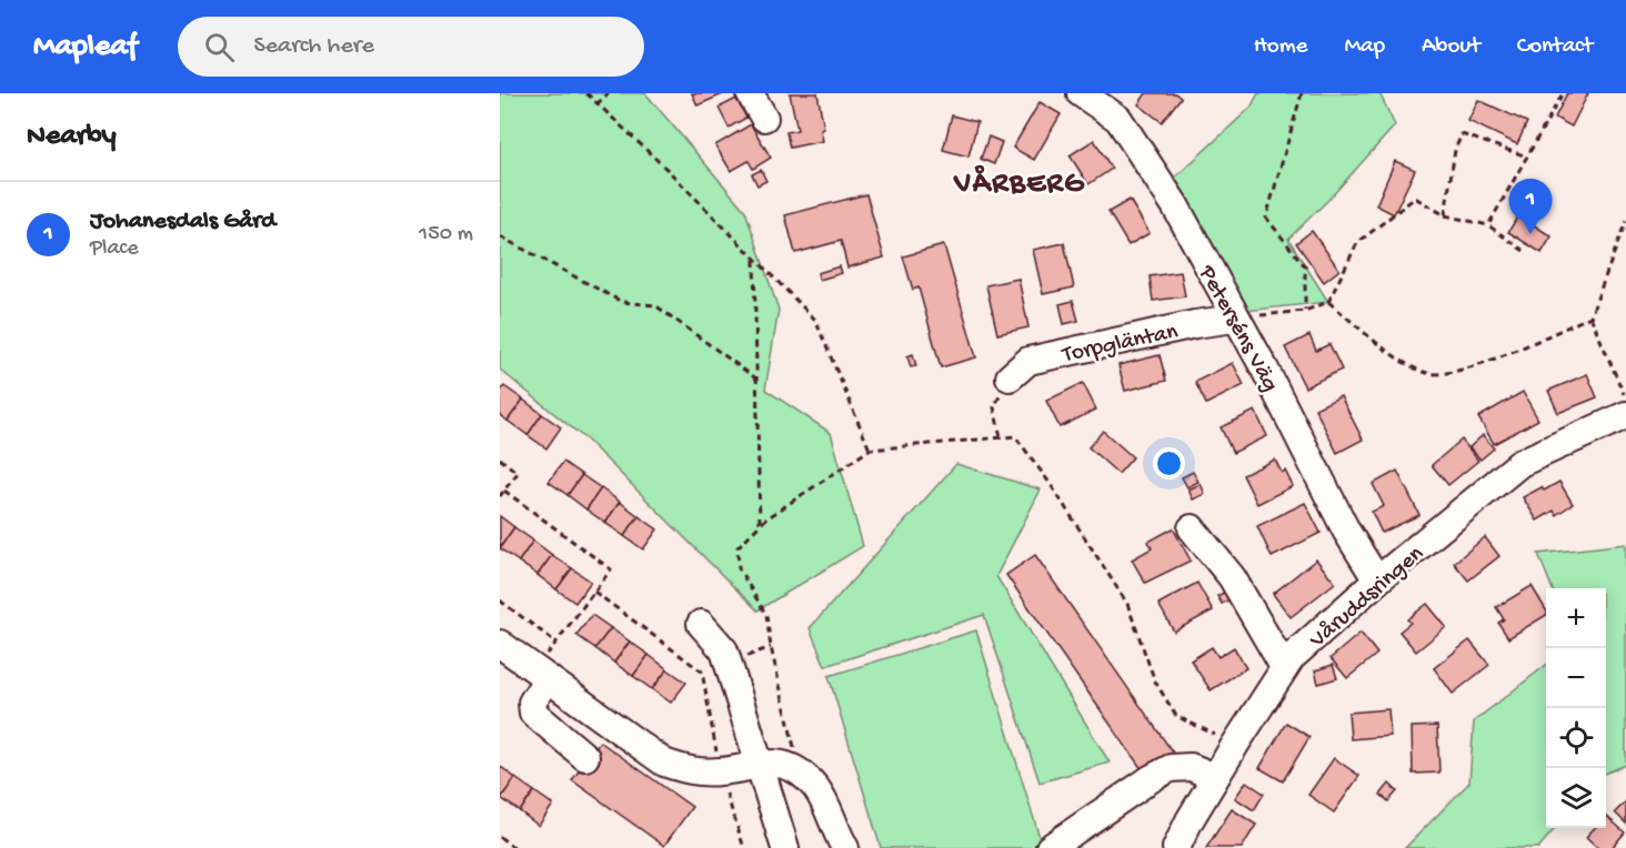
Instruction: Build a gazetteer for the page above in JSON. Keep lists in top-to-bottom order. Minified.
{"streets":{"street":["Peterséns Väg","Torpgläntan","Våruddsringen"]},"crossings":[["Peterséns Väg","Torpgläntan"],["Peterséns Väg","Våruddsringen"]],"districts":["VÅRBERG"],"page":{"header":"Mapleaf","search":"Search here","nav":["Home","Map","About","Contact"],"heading":"Nearby","pins":"1","list":[{"mark":"1","name":"Johanesdals Gård","note":"Place","value":"150 m"}],"map_buttons":["+","−"]}}
